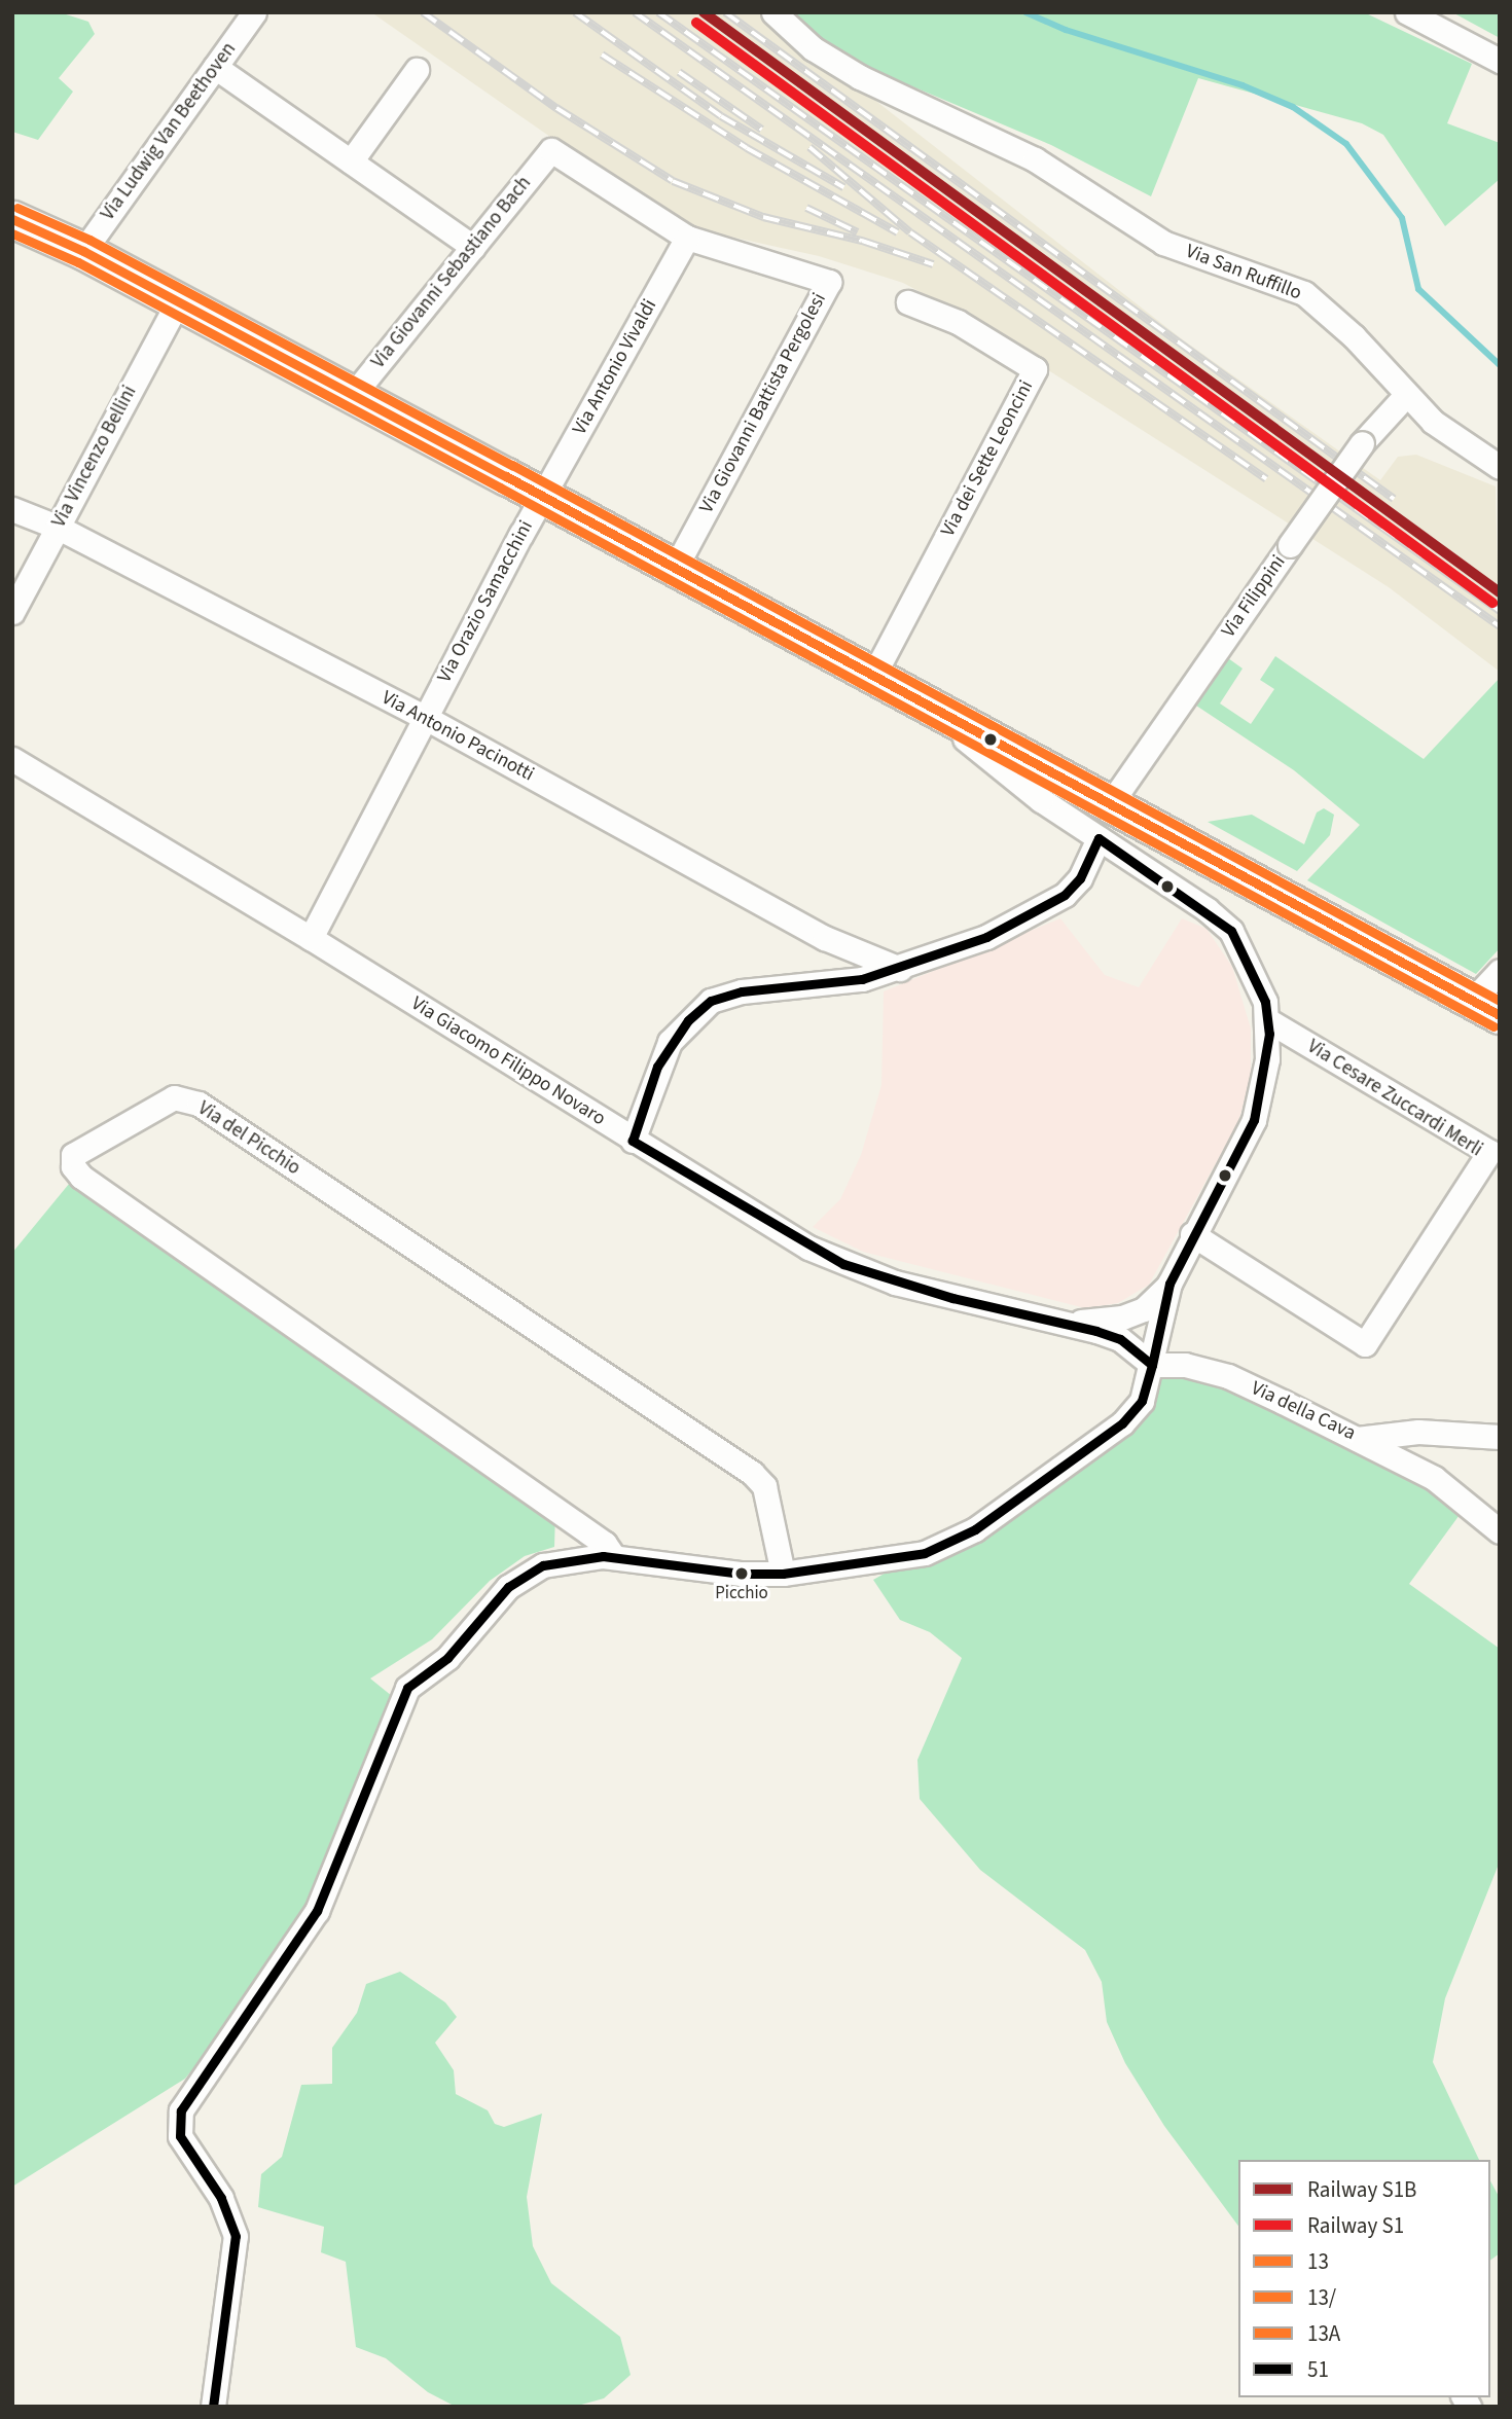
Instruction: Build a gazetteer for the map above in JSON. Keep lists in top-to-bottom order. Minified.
{"streets":{"street":["Via Ludwig Van Beethoven","Via Giovanni Sebastiano Bach","Via San Ruffillo","Via Antonio Vivaldi","Via Giovanni Battista Pergolesi","Via Vincenzo Bellini","Via dei Sette Leoncini","Via Filippini","Via Orazio Samacchini","Via Antonio Pacinotti","Via Giacomo Filippo Novaro","Via Cesare Zuccardi Merli","Via del Picchio","Via della Cava"]},"crossings":[["Via Giovanni Sebastiano Bach","Via Giovanni Battista Pergolesi"],["Via San Ruffillo","Via Filippini"],["Via Antonio Vivaldi","Via Giovanni Battista Pergolesi"],["Via Antonio Vivaldi","Via Orazio Samacchini"],["Via Vincenzo Bellini","Via Antonio Pacinotti"],["Via Orazio Samacchini","Via Antonio Pacinotti"],["Via Orazio Samacchini","Via Giacomo Filippo Novaro"],["Via Giacomo Filippo Novaro","Via della Cava"]],"places":["Picchio"],"lines":["rail line S1B","rail line S1","transit line 13A","transit line 13","transit line 13/","transit line 51"],"legend":["Railway S1B","Railway S1","13","13/","13A","51"]}
